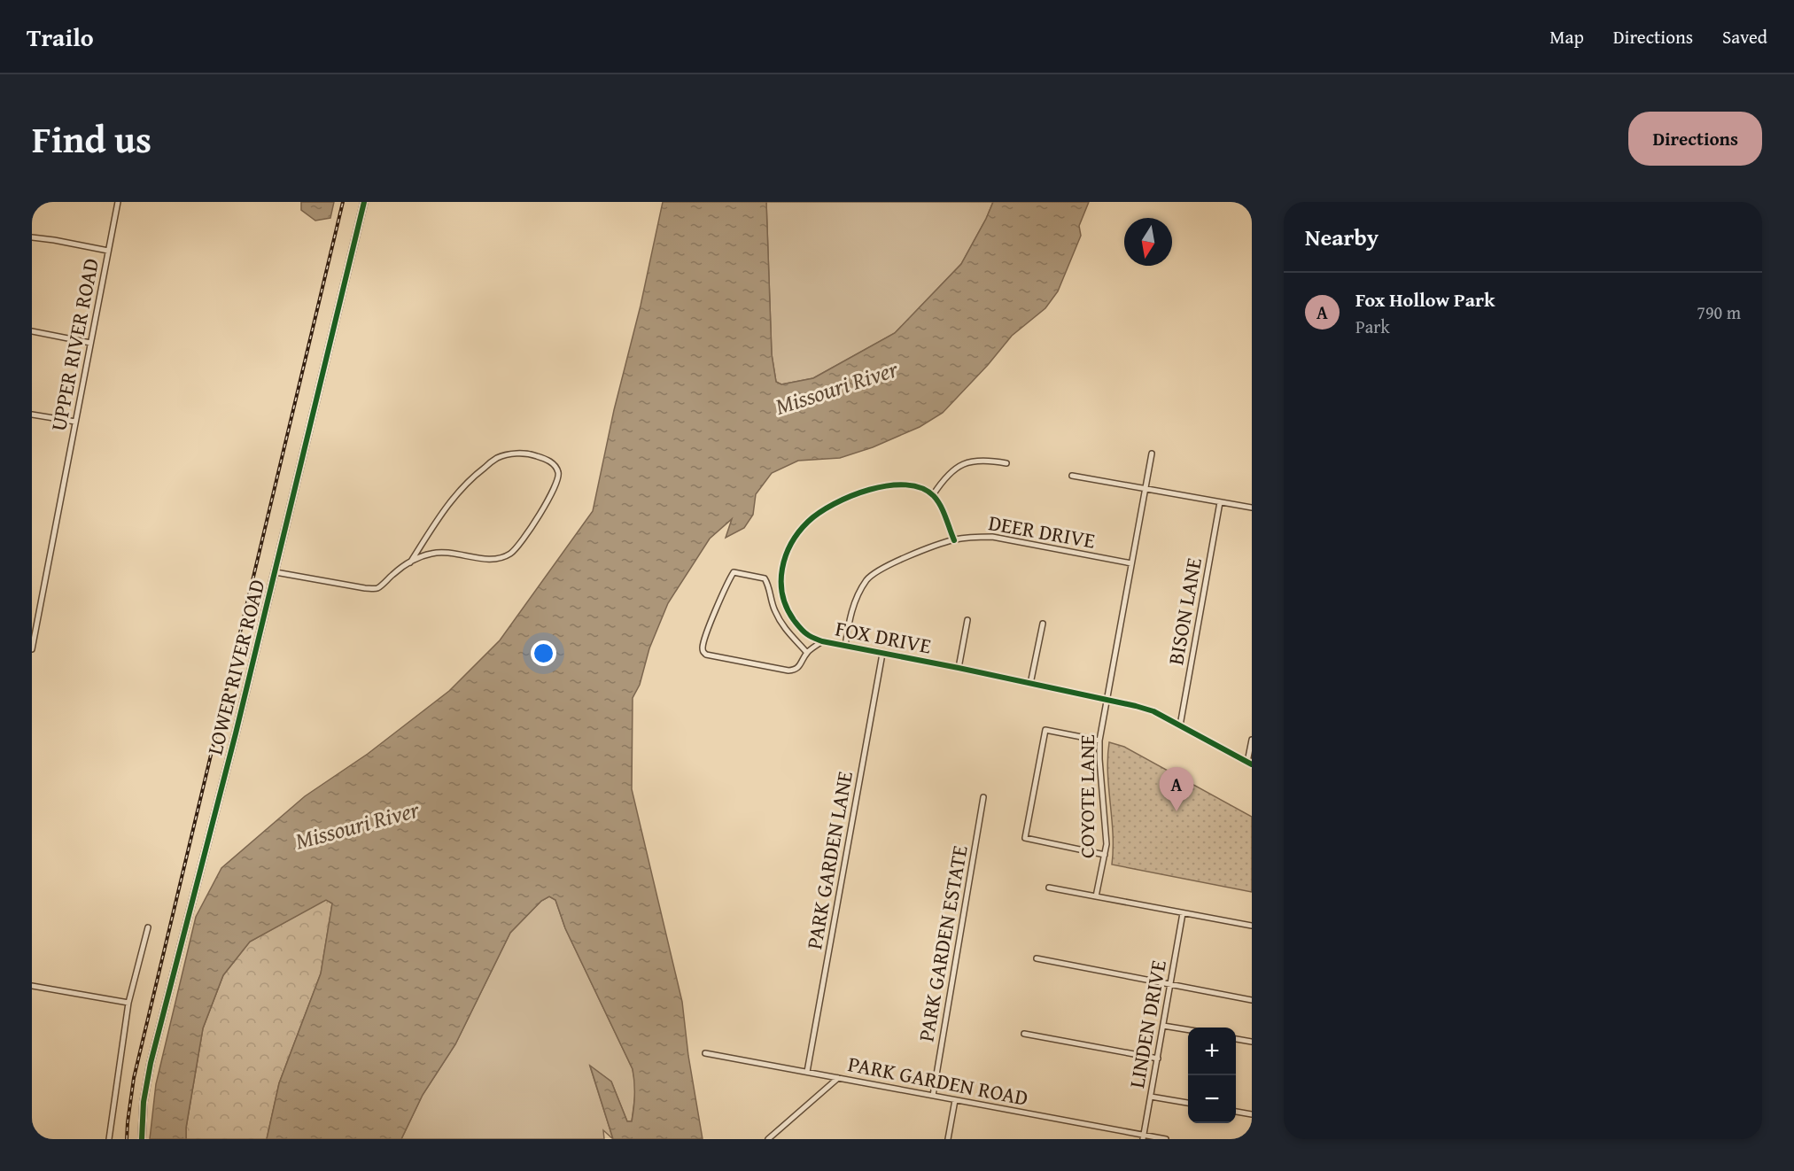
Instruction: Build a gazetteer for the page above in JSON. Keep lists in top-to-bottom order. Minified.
{"streets":{"street":["UPPER RIVER ROAD","DEER DRIVE","BISON LANE","FOX DRIVE","LOWER RIVER ROAD","COYOTE LANE","PARK GARDEN LANE","PARK GARDEN ESTATE","LINDEN DRIVE","PARK GARDEN ROAD"]},"crossings":[["DEER DRIVE","FOX DRIVE"],["DEER DRIVE","COYOTE LANE"],["BISON LANE","FOX DRIVE"],["FOX DRIVE","COYOTE LANE"],["FOX DRIVE","PARK GARDEN LANE"],["PARK GARDEN LANE","PARK GARDEN ROAD"],["PARK GARDEN ESTATE","PARK GARDEN ROAD"],["LINDEN DRIVE","PARK GARDEN ROAD"]],"water":["Missouri River"],"north":"bottom","page":{"header":"Trailo","nav":["Map","Directions","Saved"],"title":"Find us","buttons":"Directions","heading":"Nearby","list":[{"mark":"A","name":"Fox Hollow Park","note":"Park","value":"790 m"}],"pins":"A","map_buttons":["+","−"]}}
